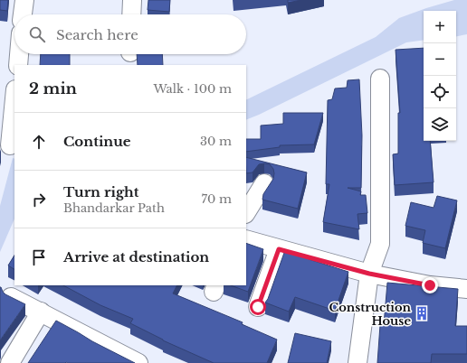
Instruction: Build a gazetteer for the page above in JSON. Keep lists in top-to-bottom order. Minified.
{"places":{"building":["Construction House"]},"page":{"map_buttons":["+","−"],"search":"Search here","heading":["2 min","Walk · 100 m"],"list":[["Continue","30 m"],["Turn right","Bhandarkar Path","70 m"],"Arrive at destination"]}}
